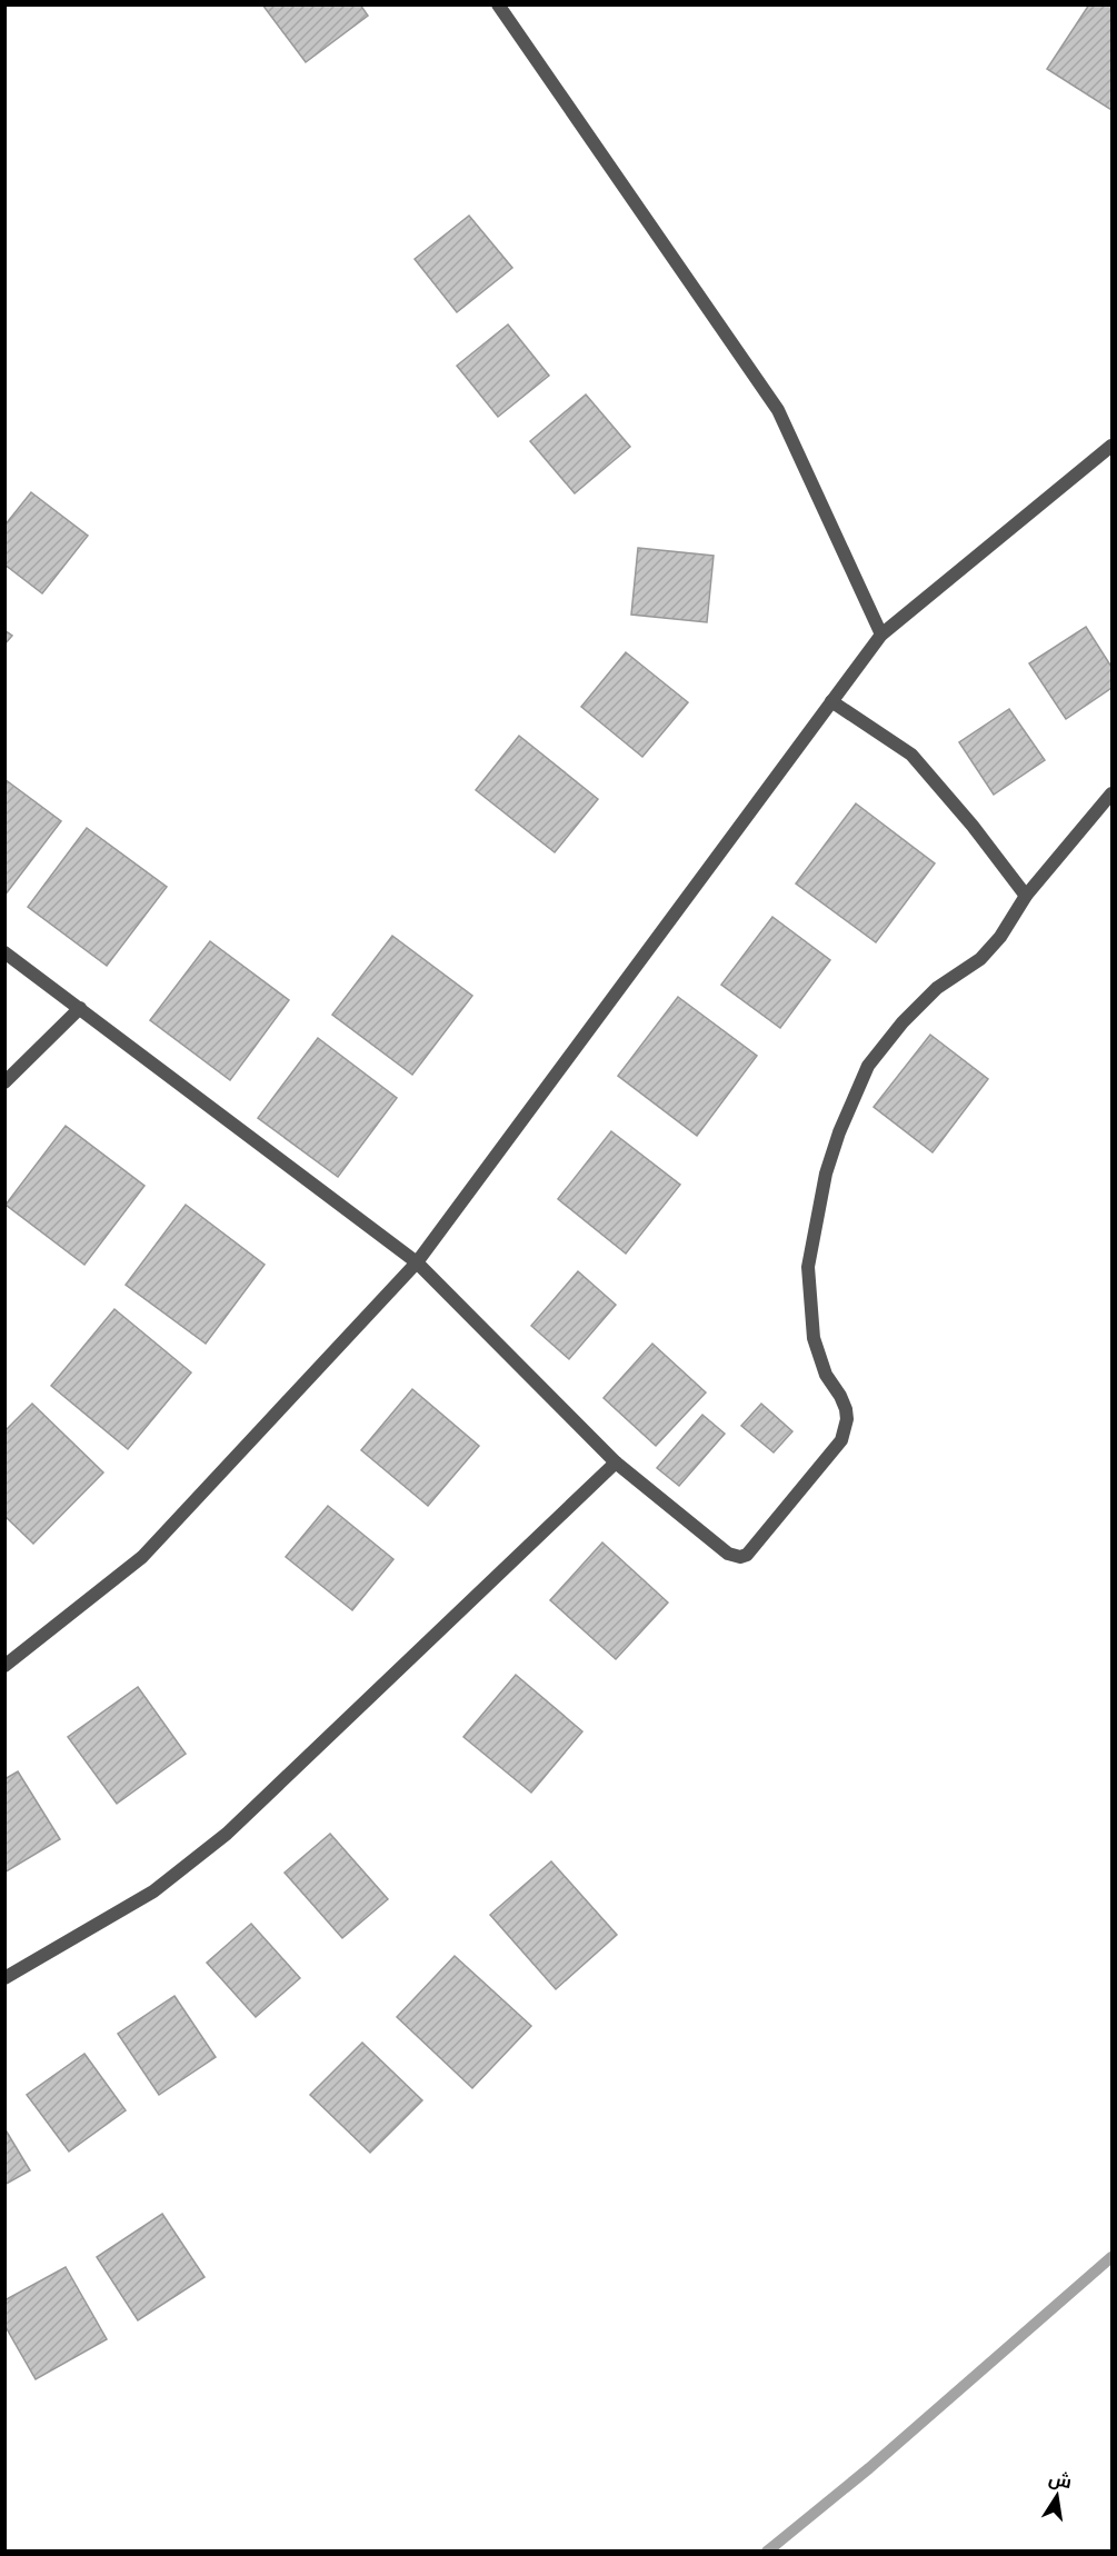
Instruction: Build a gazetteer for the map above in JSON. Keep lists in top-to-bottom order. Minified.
{"north":"top"}
